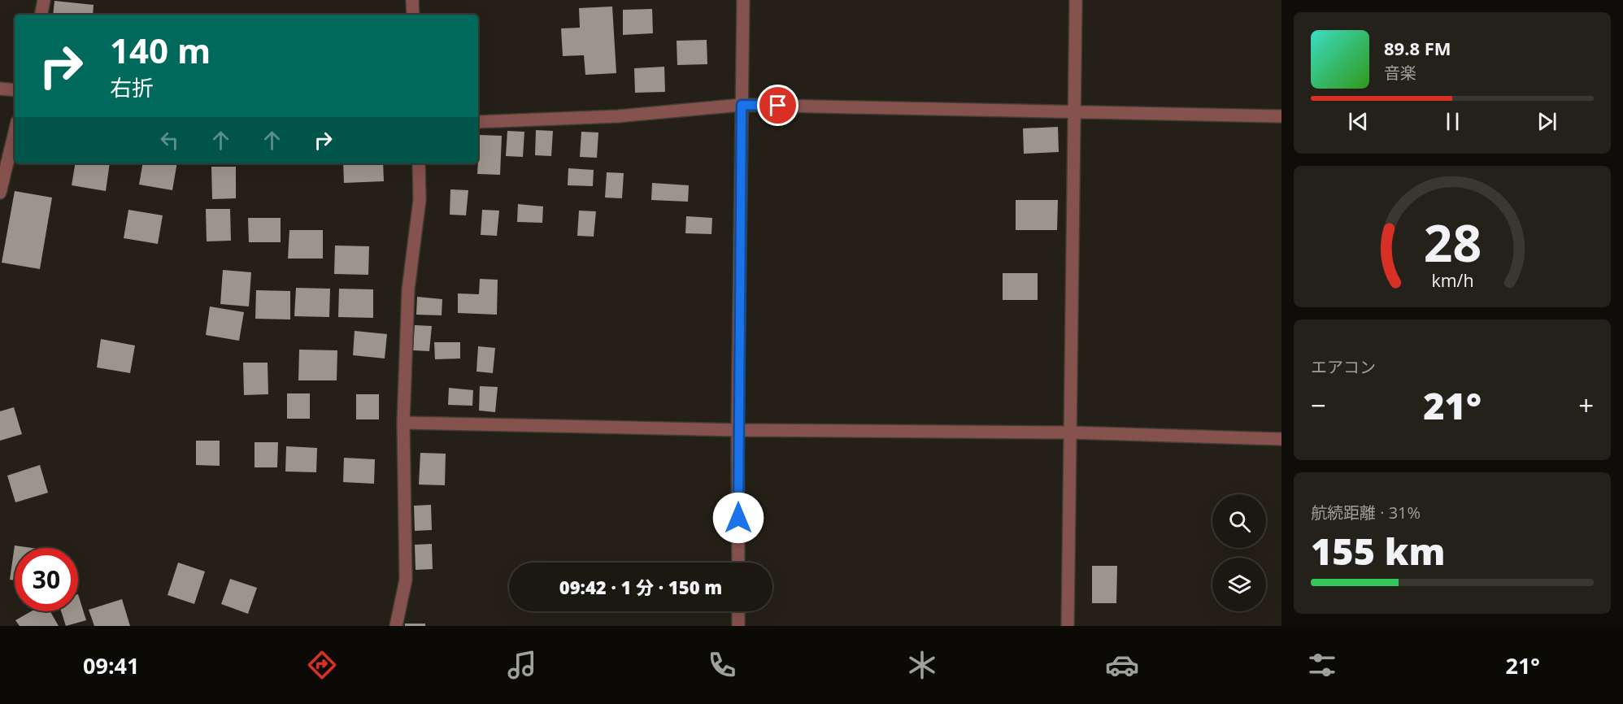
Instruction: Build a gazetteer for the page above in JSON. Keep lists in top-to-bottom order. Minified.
{"page":{"turn":["140 m","右折"],"song":["89.8 FM","音楽"],"tile":["エアコン",["航続距離 · 31%","155 km"]],"heat":["−","21°","+"],"limit":"30","trip":"09:42 · 1 分 · 150 m","tabs":["09:41","21°"],"gauge":["28","km/h"]}}
